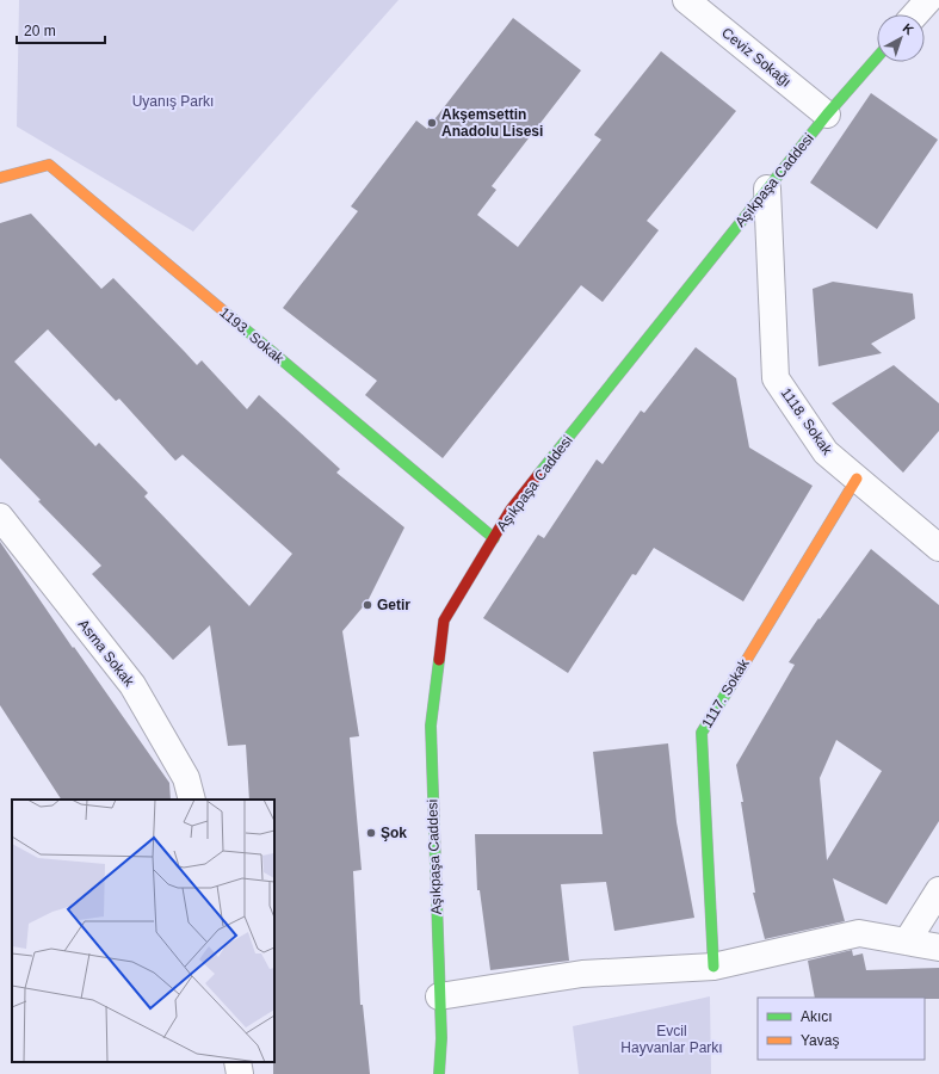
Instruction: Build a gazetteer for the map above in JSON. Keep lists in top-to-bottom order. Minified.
{"streets":{"street":["Ceviz Sokağı","Aşıkpaşa Caddesi","1193. Sokak","1118. Sokak","Asma Sokak","1117. Sokak"]},"crossings":[["Ceviz Sokağı","Aşıkpaşa Caddesi"],["Aşıkpaşa Caddesi","1193. Sokak"],["Aşıkpaşa Caddesi","1118. Sokak"],["1118. Sokak","1117. Sokak"]],"parks":["Uyanış Parkı","Evcil Hayvanlar Parkı"],"places":["Akşemsettin Anadolu Lisesi","Getir","Şok"],"legend":["Akıcı","Yavaş"],"scale_bar":"20 m","north":"top right"}
